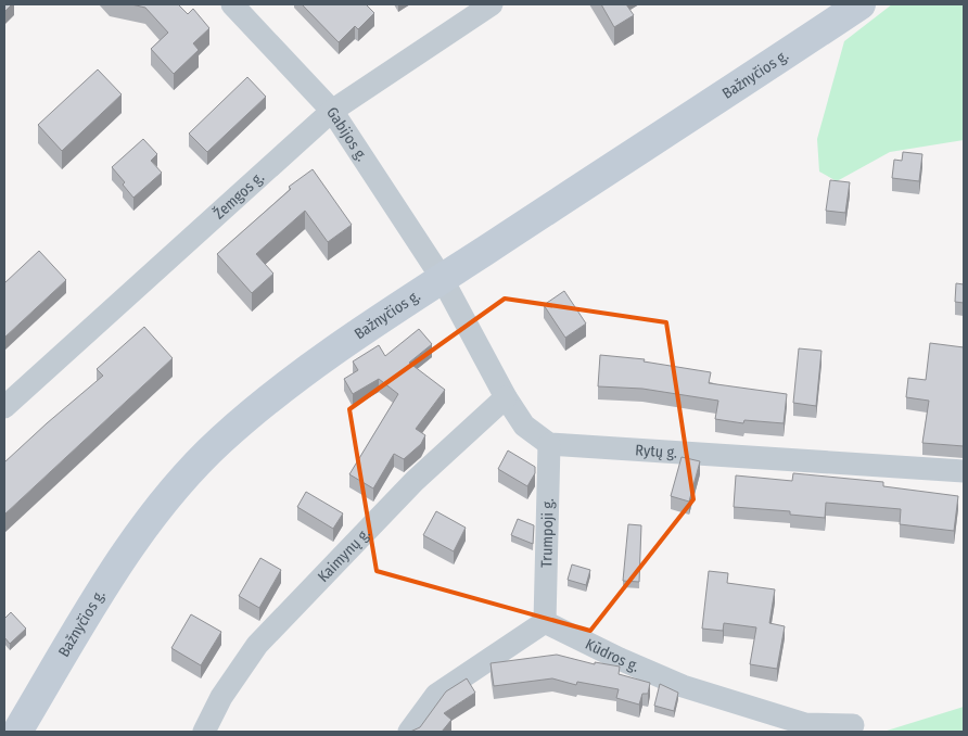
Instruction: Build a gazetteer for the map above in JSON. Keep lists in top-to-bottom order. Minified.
{"streets":{"main road":["Bažnyčios g."],"street":["Gabijos g.","Žemgos g.","Rytų g.","Trumpoji g.","Kaimynų g.","Kūdros g."]},"crossings":[["Bažnyčios g.","Gabijos g."],["Gabijos g.","Žemgos g."],["Rytų g.","Trumpoji g."],["Trumpoji g.","Kūdros g."]]}
